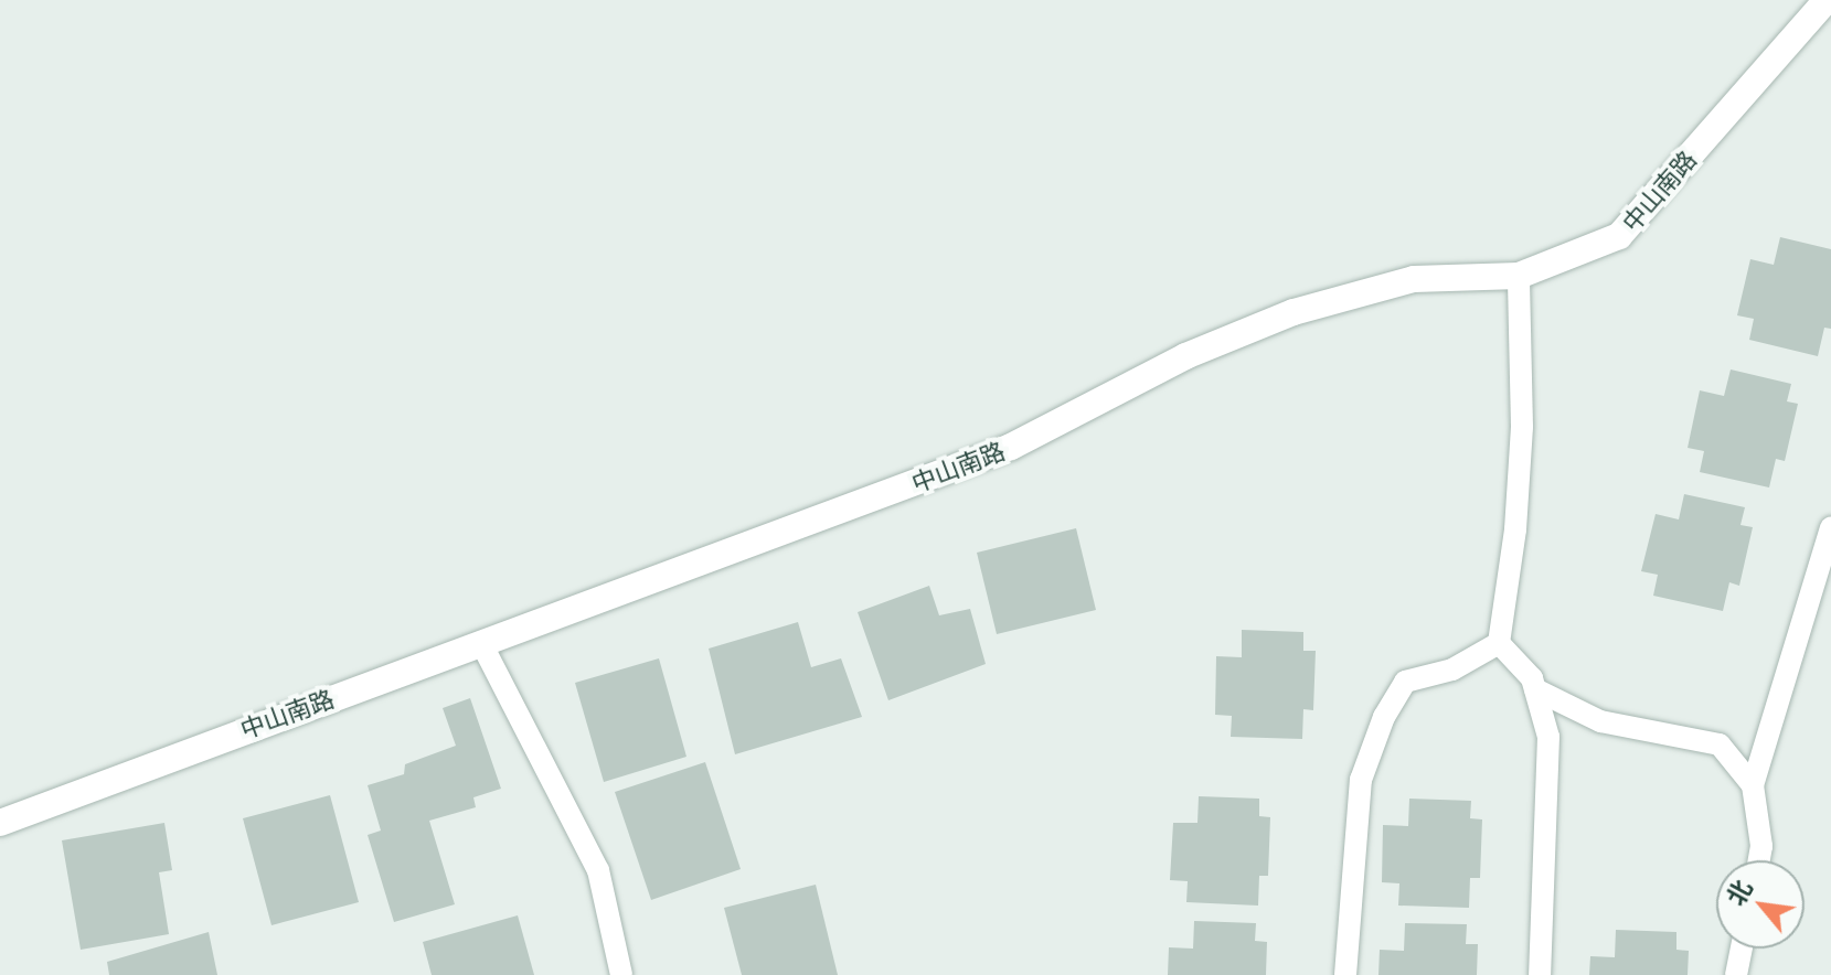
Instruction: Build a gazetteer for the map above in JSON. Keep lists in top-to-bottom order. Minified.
{"streets":{"street":["中山南路"]},"north":"top left"}
